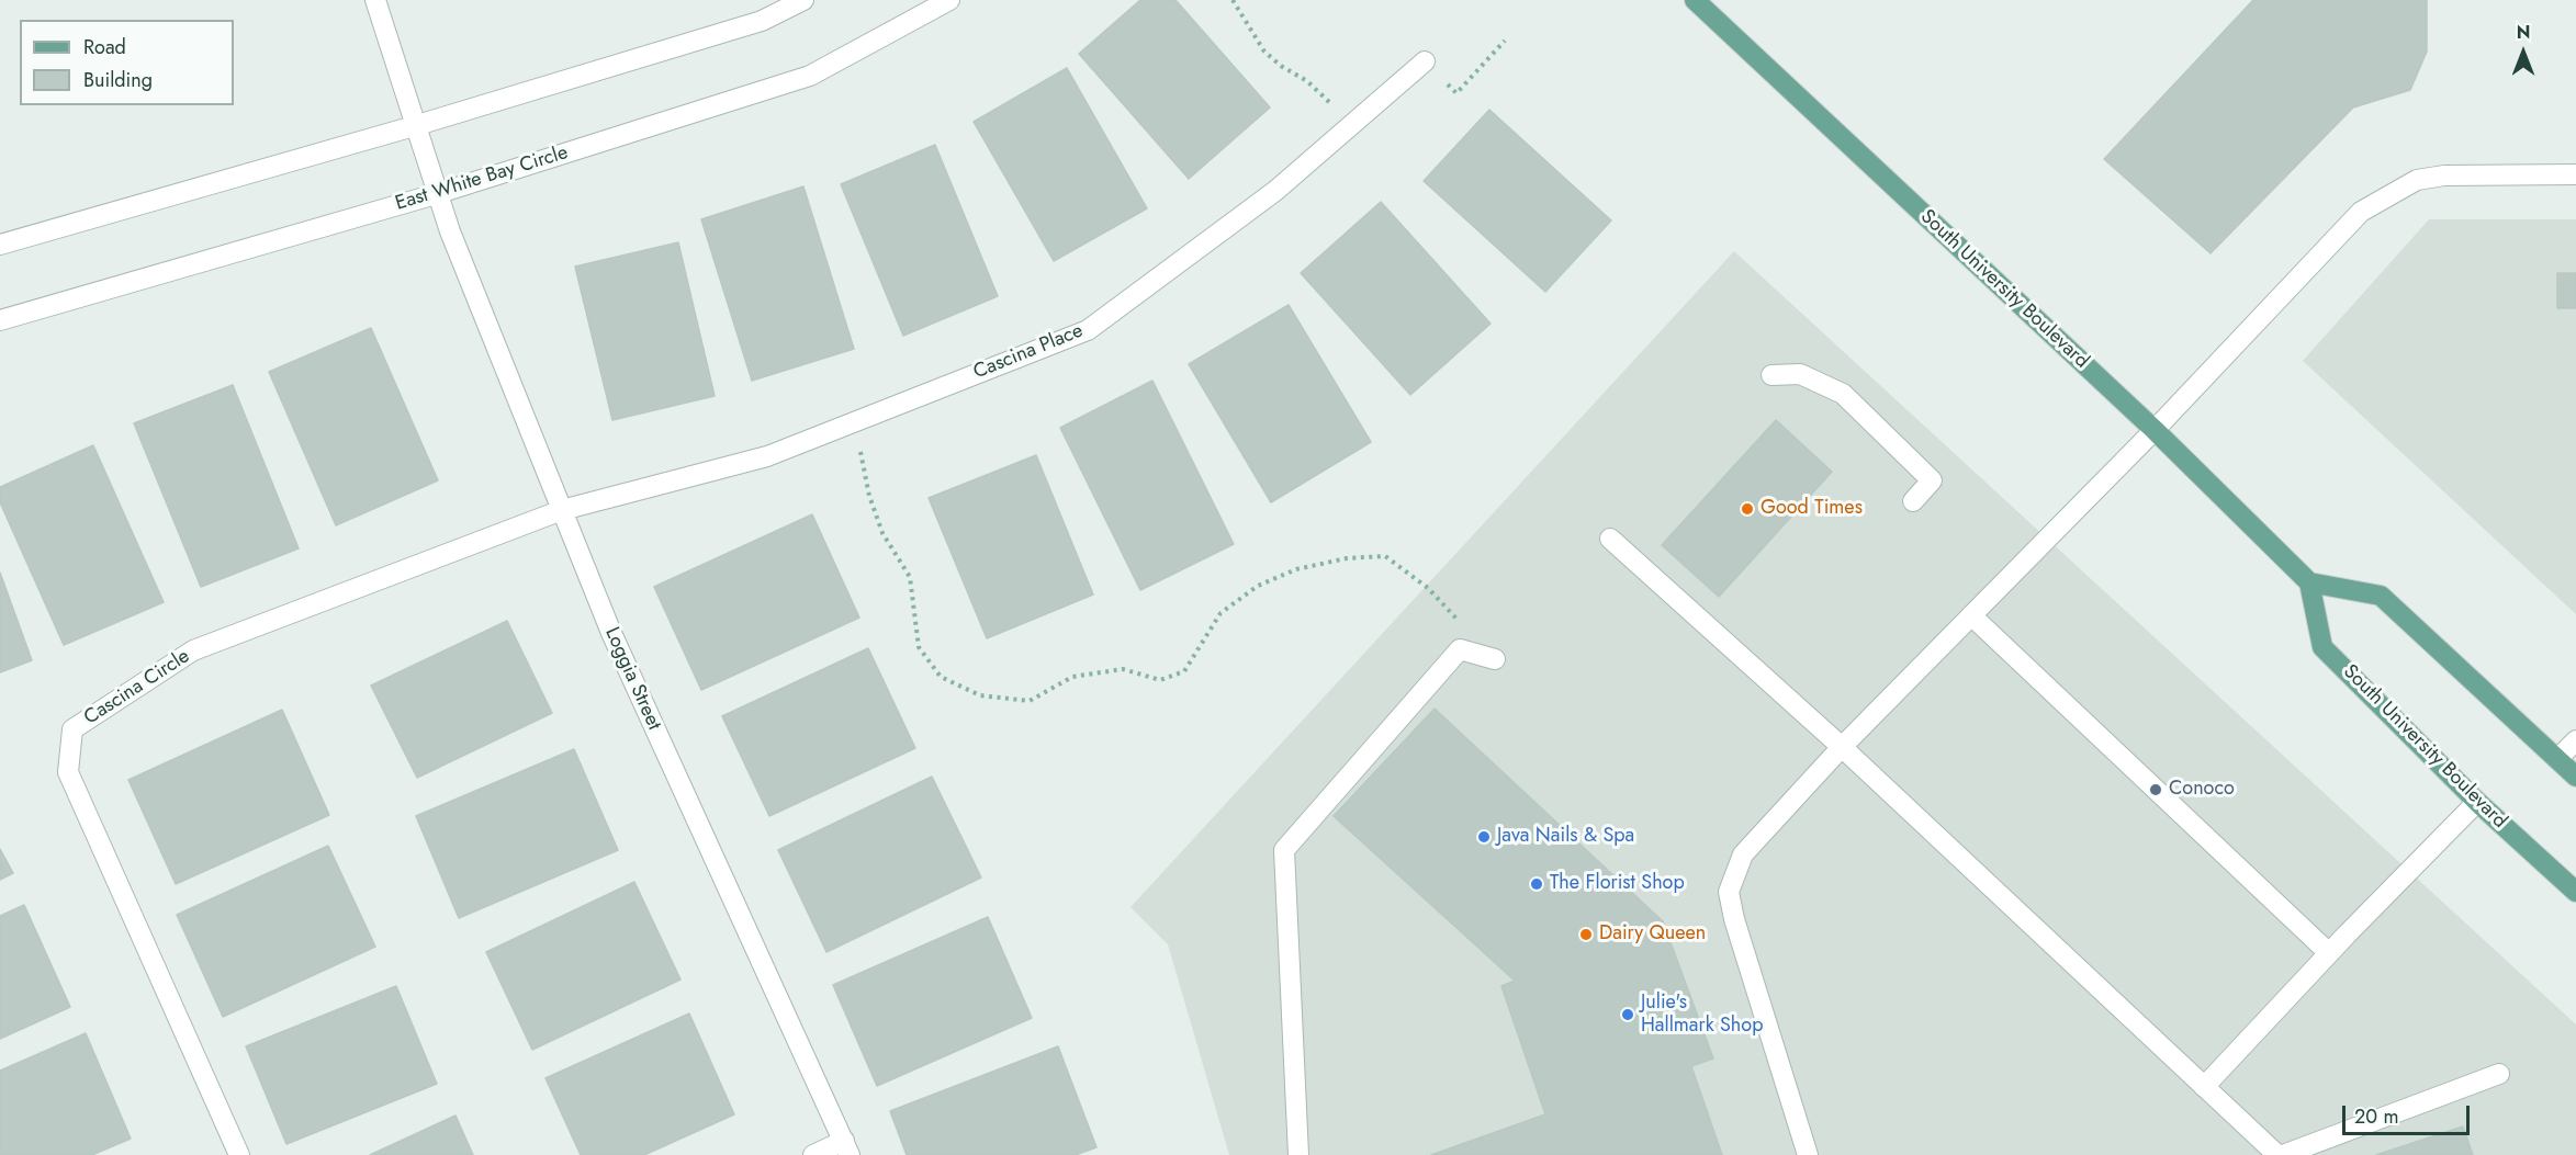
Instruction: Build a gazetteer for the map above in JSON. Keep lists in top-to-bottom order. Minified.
{"streets":{"main road":["South University Boulevard"],"street":["East White Bay Circle","Cascina Place","Loggia Street","Cascina Circle"]},"crossings":[["East White Bay Circle","Loggia Street"],["Cascina Place","Loggia Street"],["Cascina Place","Cascina Circle"],["Loggia Street","Cascina Circle"]],"places":["Good Times","Conoco","Java Nails & Spa","The Florist Shop","Dairy Queen","Julie's Hallmark Shop"],"legend":["Road","Building"],"scale_bar":"20 m","north":"top"}
